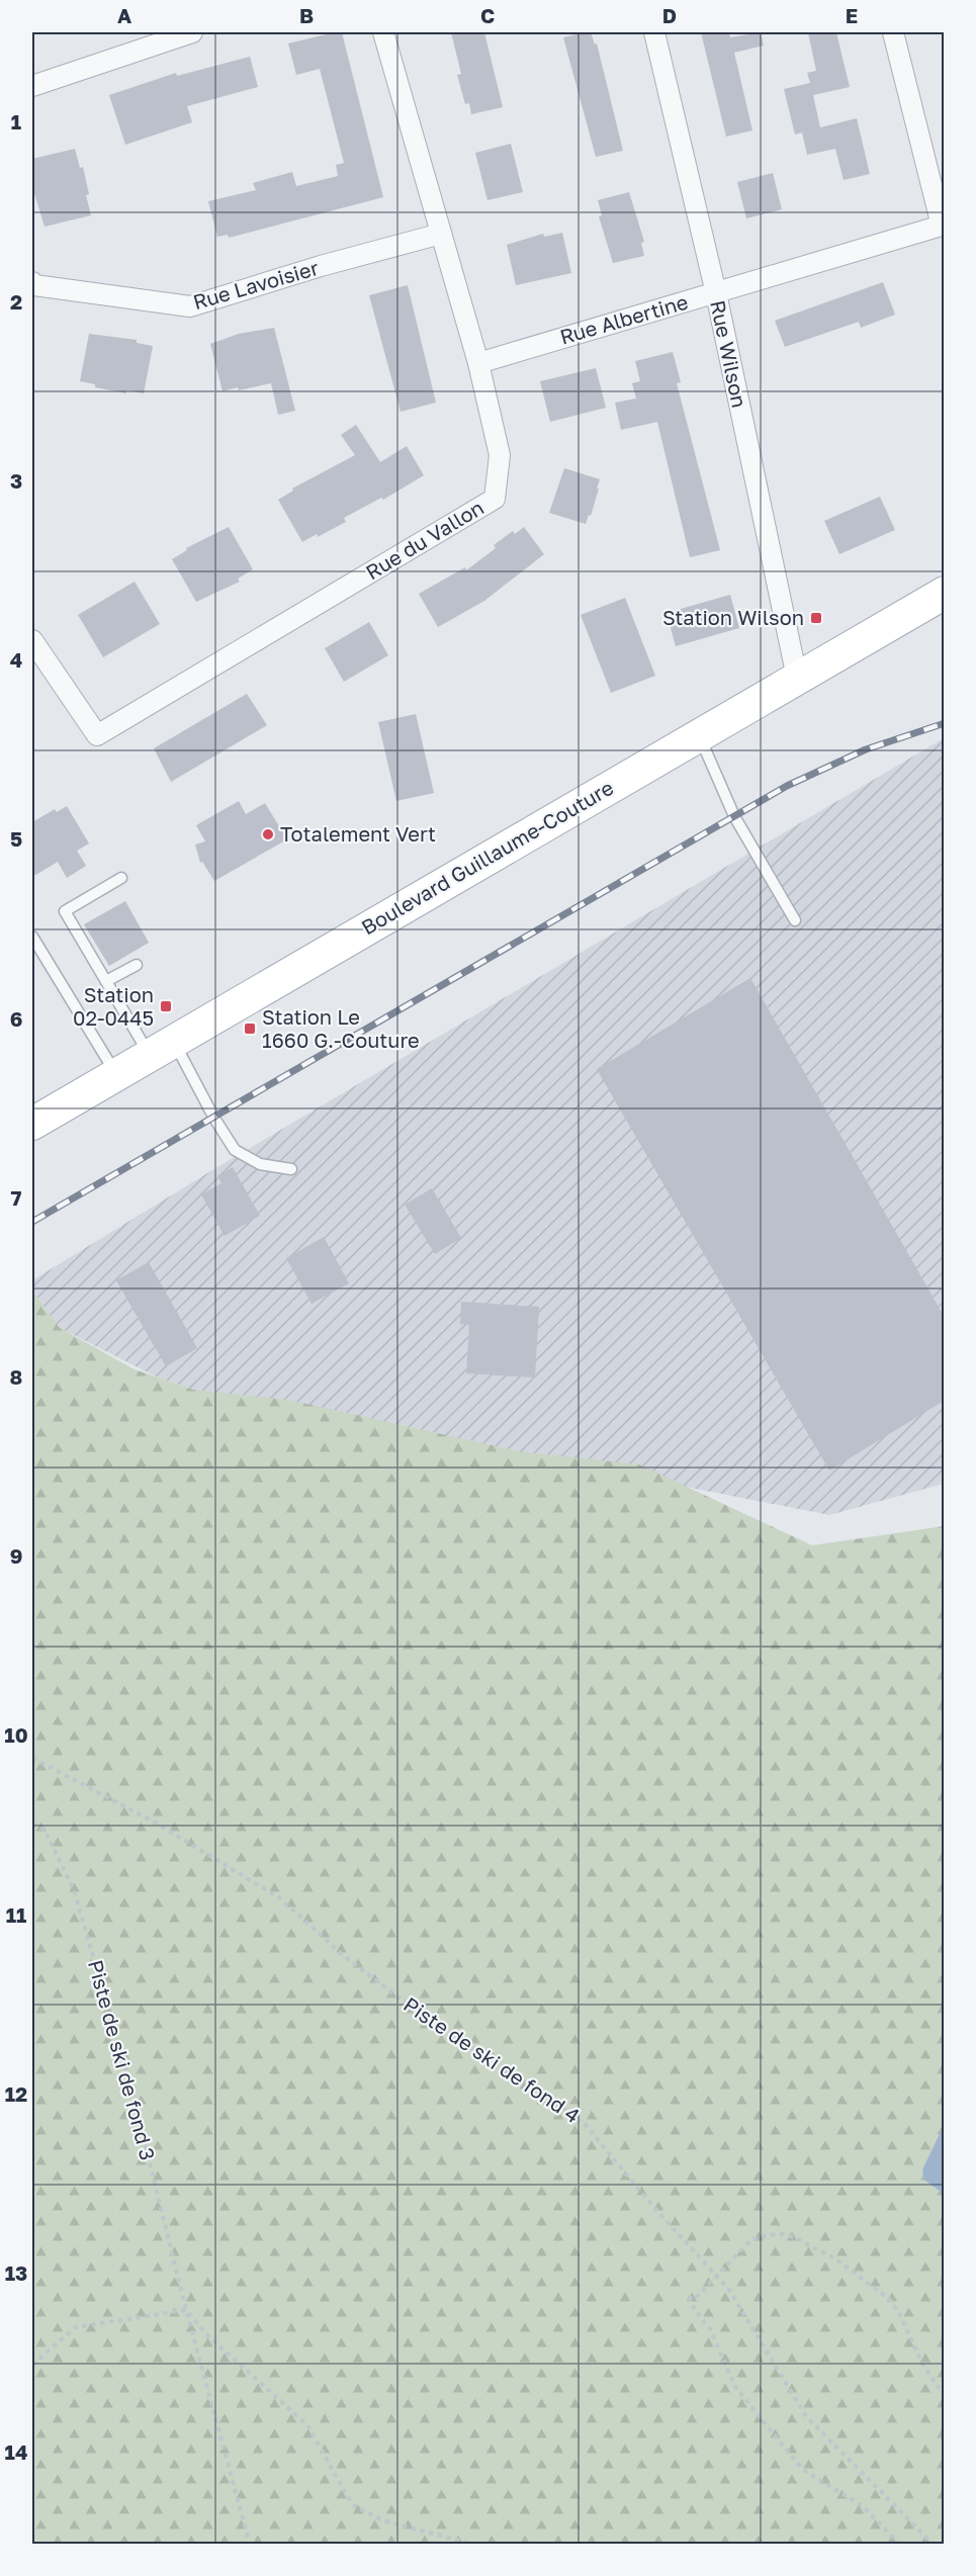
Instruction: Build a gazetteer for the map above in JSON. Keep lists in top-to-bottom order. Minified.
{"streets":{"main road":["Boulevard Guillaume-Couture"],"street":["Rue Lavoisier","Rue Albertine","Rue Wilson","Rue du Vallon"],"path":["Piste de ski de fond 3","Piste de ski de fond 4"]},"crossings":[["Rue Lavoisier","Rue du Vallon"],["Rue Albertine","Rue Wilson"],["Rue Albertine","Rue du Vallon"],["Rue Wilson","Boulevard Guillaume-Couture"]],"places":{"transit":["Station Wilson","Station 02-0445","Station Le 1660 G.-Couture"],"other":["Totalement Vert"]},"grid":{"columns":["A","B","C","D","E"],"rows":["1","2","3","4","5","6","7","8","9","10","11","12","13","14"]}}
